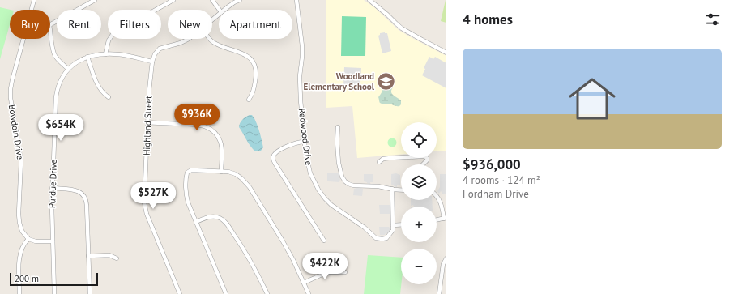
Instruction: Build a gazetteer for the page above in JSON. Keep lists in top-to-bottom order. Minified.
{"streets":{"street":["Highland Street","Bowdoin Drive","Redwood Drive","Purdue Drive"]},"crossings":[["Highland Street","Purdue Drive"]],"places":{"school or university":["Woodland Elementary School"]},"scale_bar":"200 m","page":{"heading":"4 homes","chip":["Buy","Rent","Filters","New","Apartment"],"list":[{"name":"$936,000","note":"4 rooms · 124 m² · Fordham Drive"}],"price":["$936K","$654K","$527K","$422K"],"map_buttons":["+","−"],"scale":"200 m"}}
